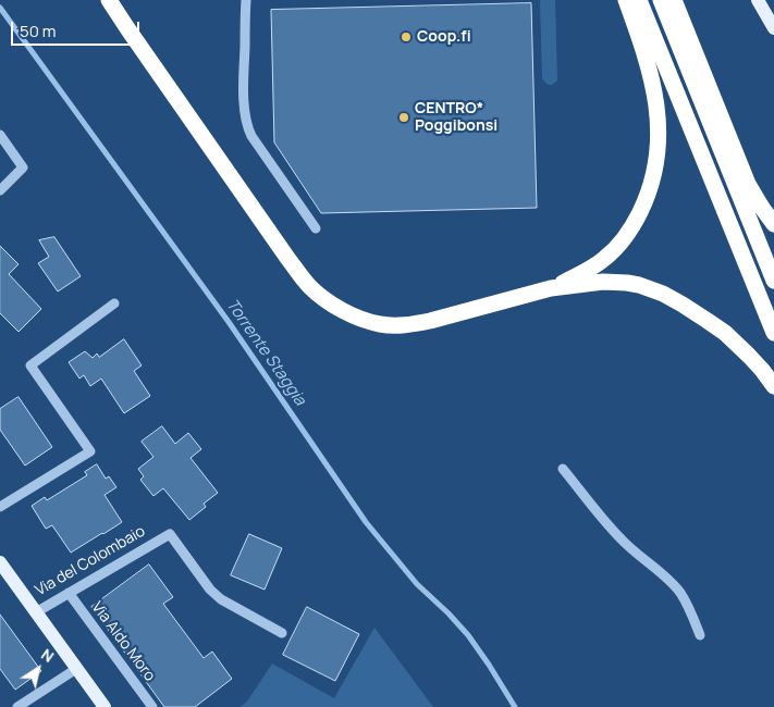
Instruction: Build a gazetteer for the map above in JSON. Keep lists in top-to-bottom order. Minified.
{"streets":{"main road":["Via del Colombaio"],"street":["Via Aldo Moro"]},"crossings":[["Via del Colombaio","Via Aldo Moro"]],"water":["Torrente Staggia"],"places":["Coop.fi","CENTRO* Poggibonsi"],"scale_bar":"50 m","north":"top right"}
